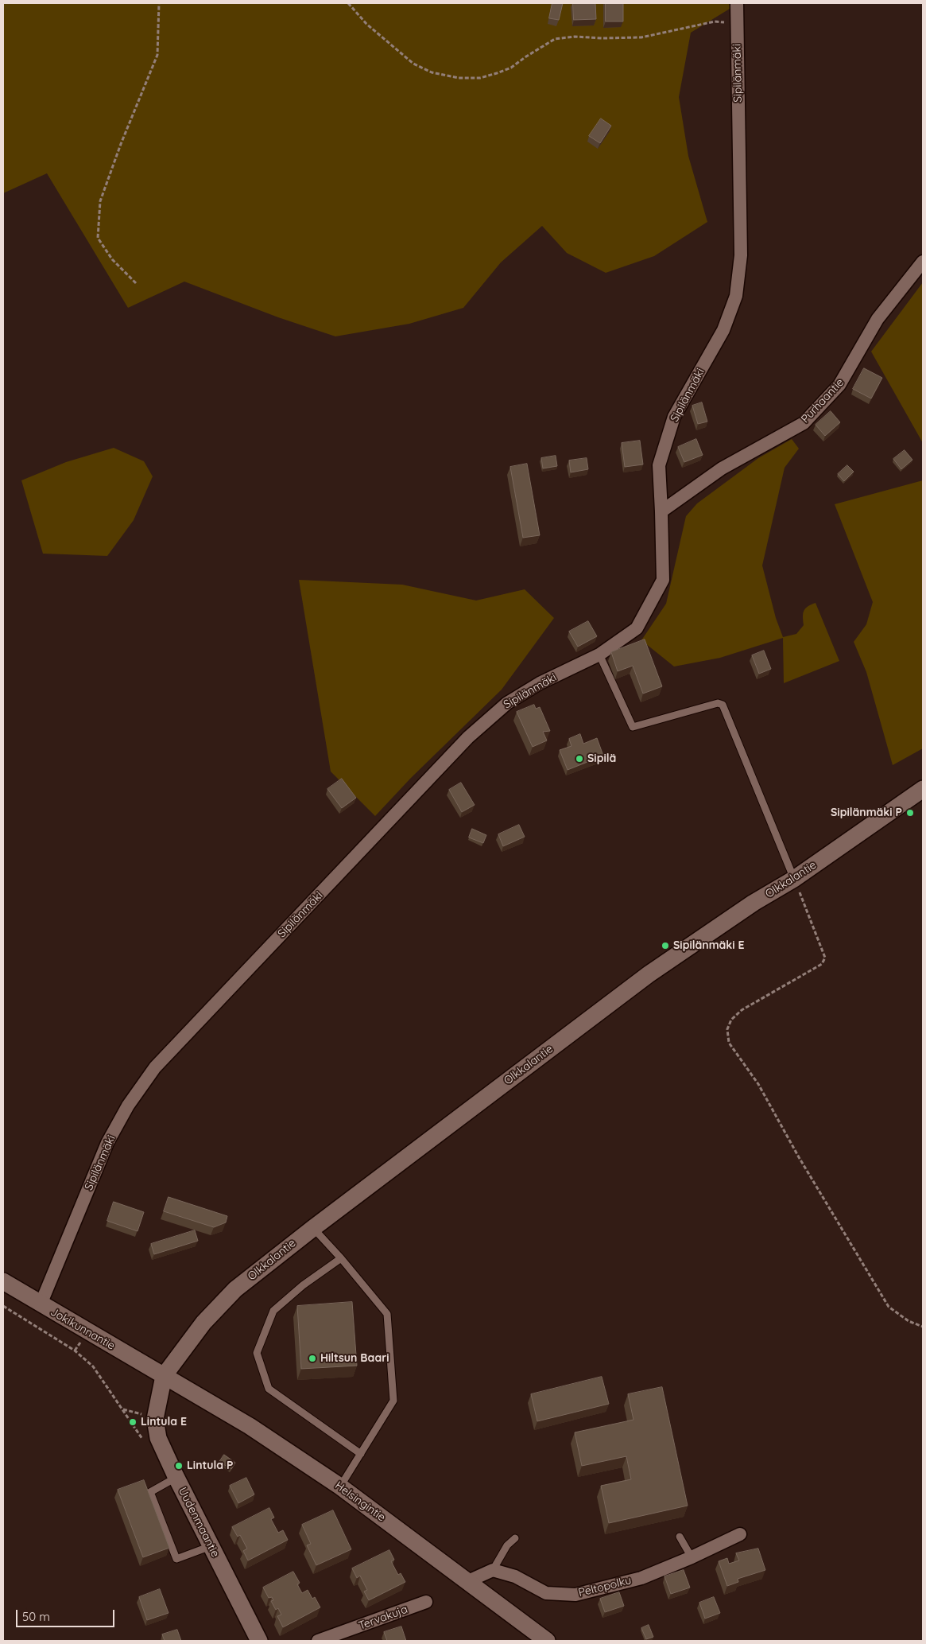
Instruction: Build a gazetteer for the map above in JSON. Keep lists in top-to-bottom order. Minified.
{"streets":{"street":["Sipilänmäki","Purhaantie","Olkkalantie","Jokikunnantie","Helsingintie","Uudenmaantie","Peltopolku","Tervakuja"]},"crossings":[["Sipilänmäki","Purhaantie"],["Sipilänmäki","Jokikunnantie"],["Olkkalantie","Jokikunnantie"],["Olkkalantie","Helsingintie"],["Olkkalantie","Uudenmaantie"],["Jokikunnantie","Helsingintie"],["Jokikunnantie","Uudenmaantie"],["Helsingintie","Uudenmaantie"]],"places":["Sipilä","Sipilänmäki P","Sipilänmäki E","Hiltsun Baari","Lintula E","Lintula P"],"scale_bar":"50 m"}
